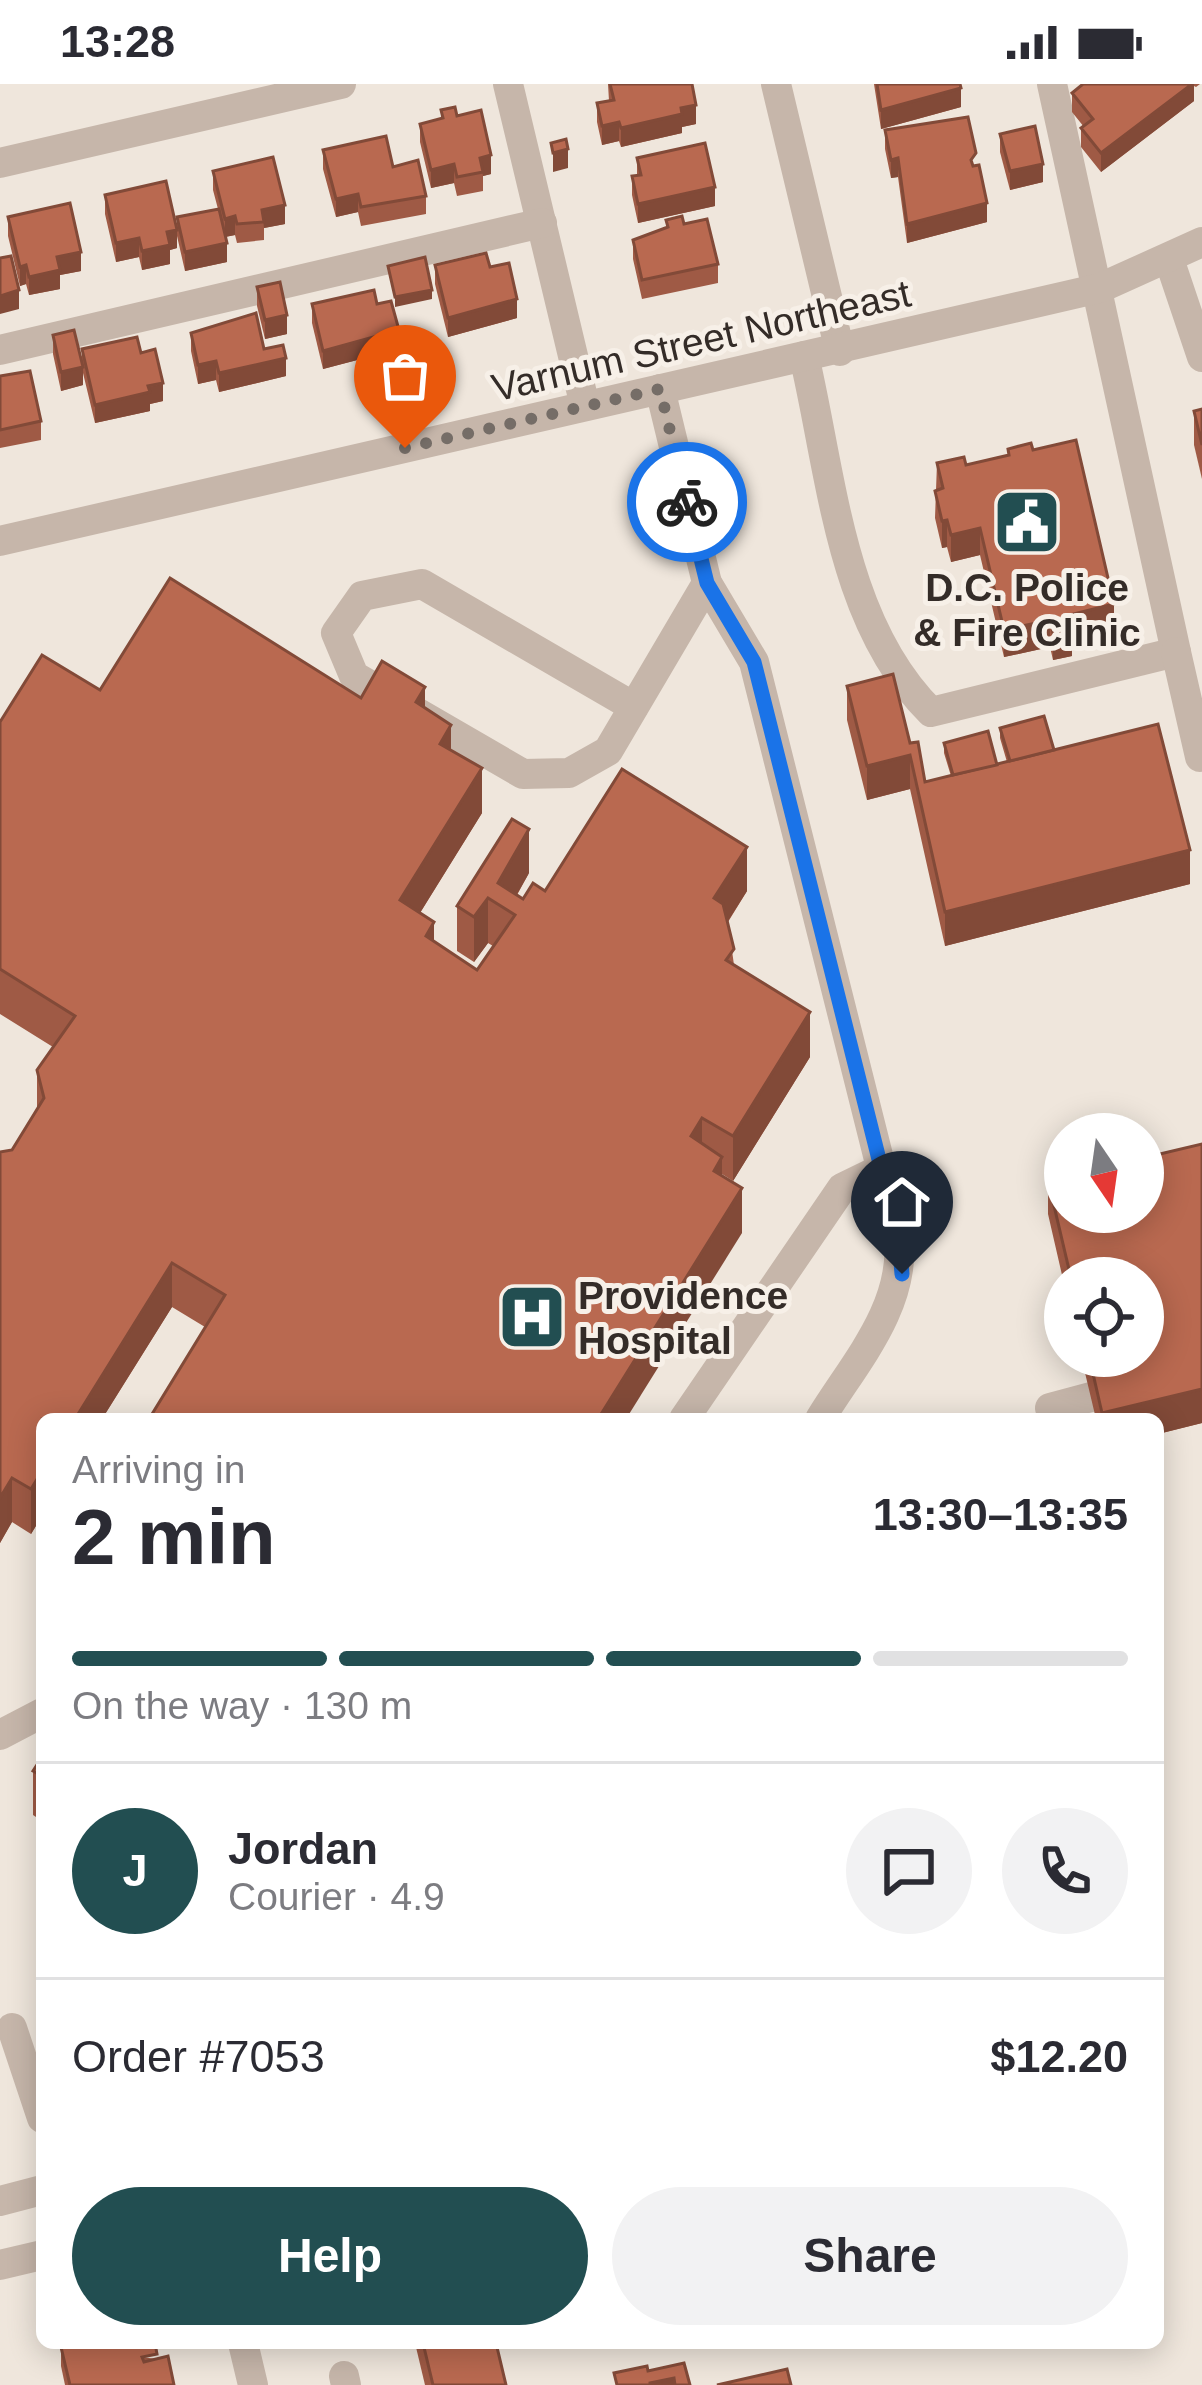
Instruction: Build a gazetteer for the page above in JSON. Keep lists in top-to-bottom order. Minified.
{"streets":{"street":["Varnum Street Northeast"]},"places":{"public building":["D.C. Police & Fire Clinic"],"hospital":["Providence Hospital"]},"north":"bottom","page":{"status":"13:28","heading":["2 min","Arriving in","13:30–13:35"],"panel":["Jordan","Courier · 4.9","Order #7053","$12.20"],"bar":"On the way · 130 m","round":"J","buttons":["Help","Share"]}}
